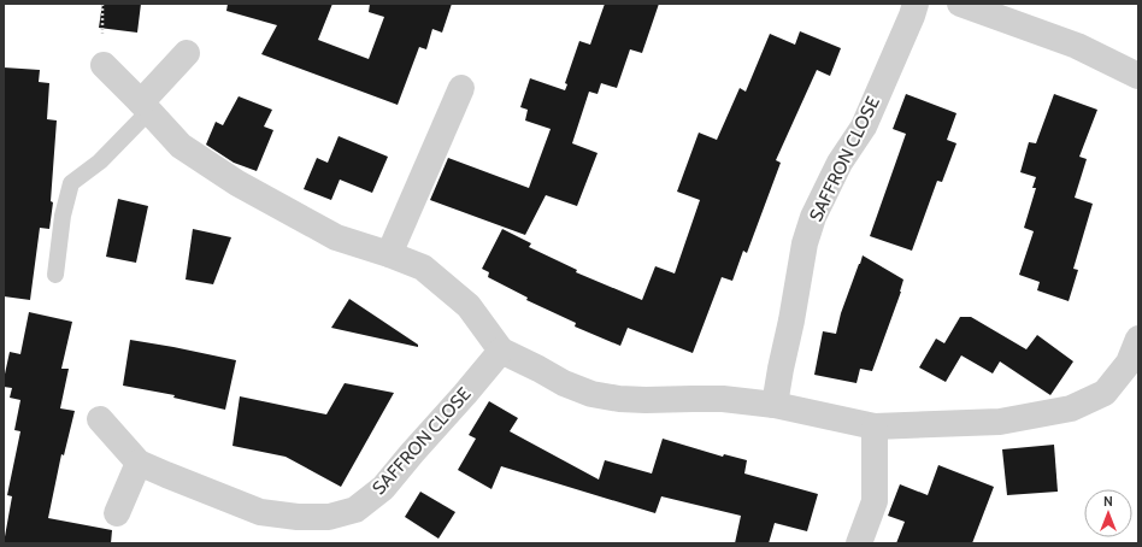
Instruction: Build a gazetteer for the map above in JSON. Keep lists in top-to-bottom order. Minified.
{"streets":{"street":["SAFFRON CLOSE"]},"north":"top"}
